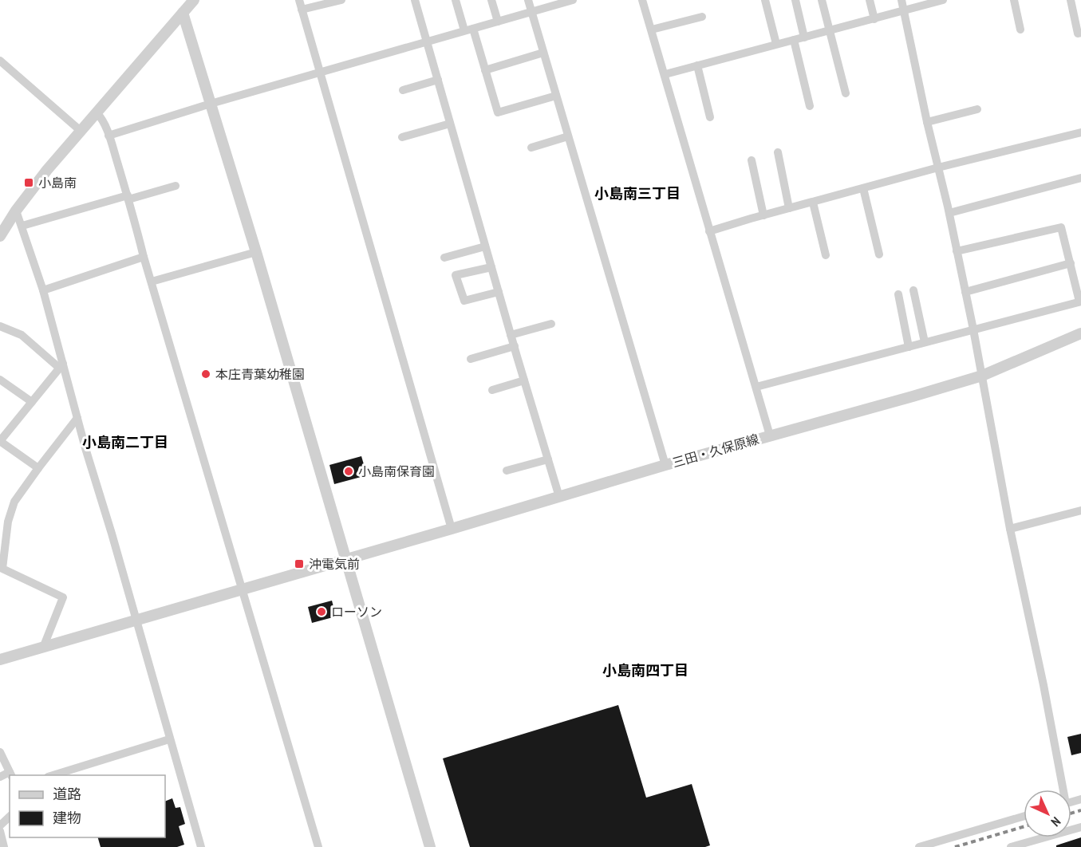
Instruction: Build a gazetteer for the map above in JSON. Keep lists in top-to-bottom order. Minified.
{"streets":{"street":["三田・久保原線"]},"districts":["小島南三丁目","小島南二丁目","小島南四丁目"],"places":{"transit":["小島南","沖電気前"],"other":["本庄青葉幼稚園","小島南保育園","ローソン"]},"legend":["道路","建物"],"north":"bottom right"}
